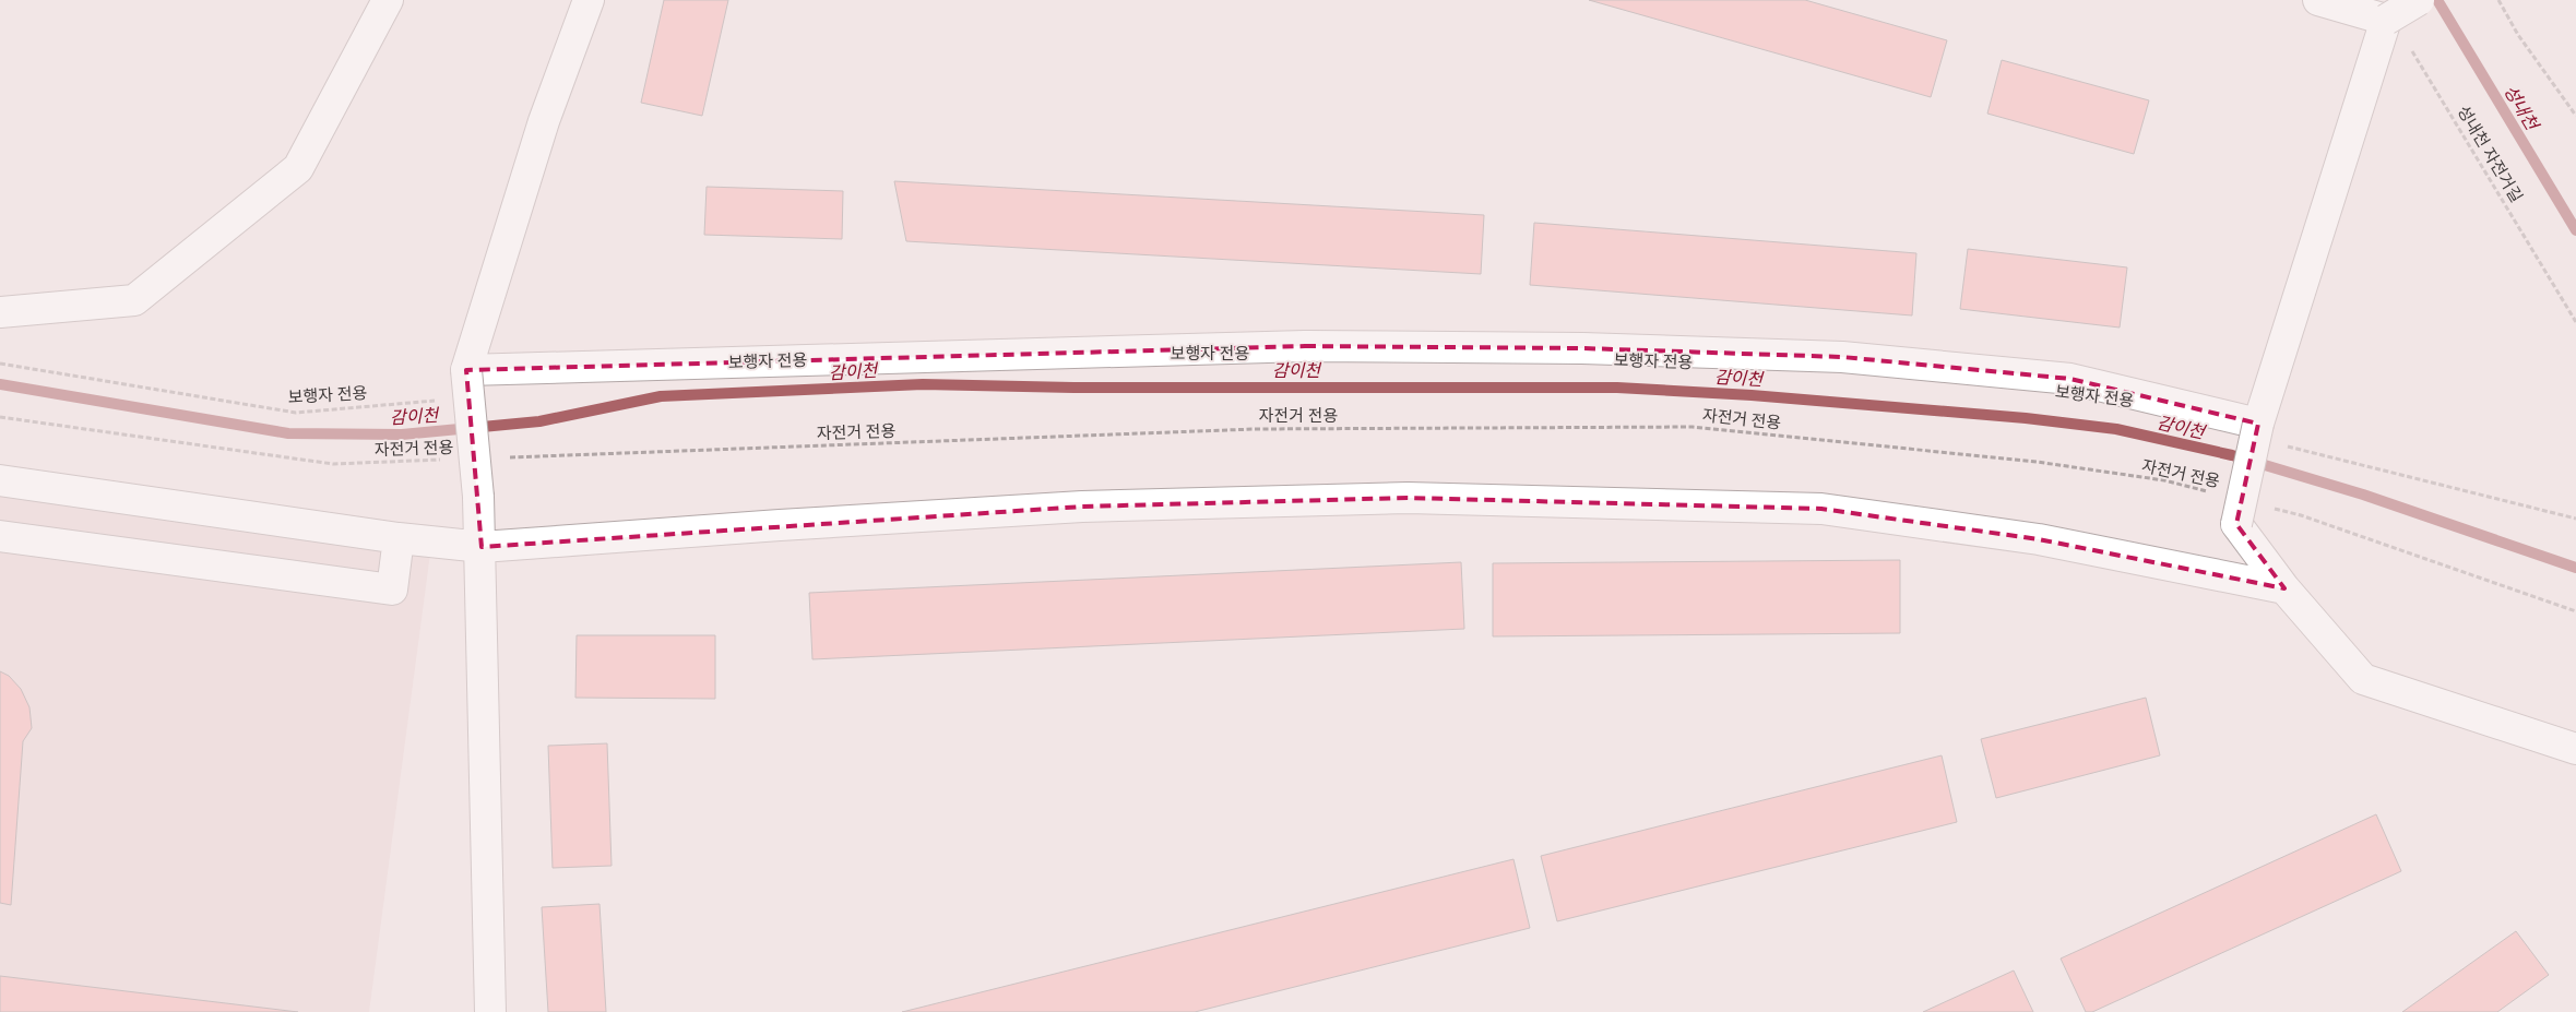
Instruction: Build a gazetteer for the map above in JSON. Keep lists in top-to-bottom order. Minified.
{"streets":{"path":["성내천 자전거길","보행자 전용","자전거 전용"]},"water":["성내천","감이천"]}
